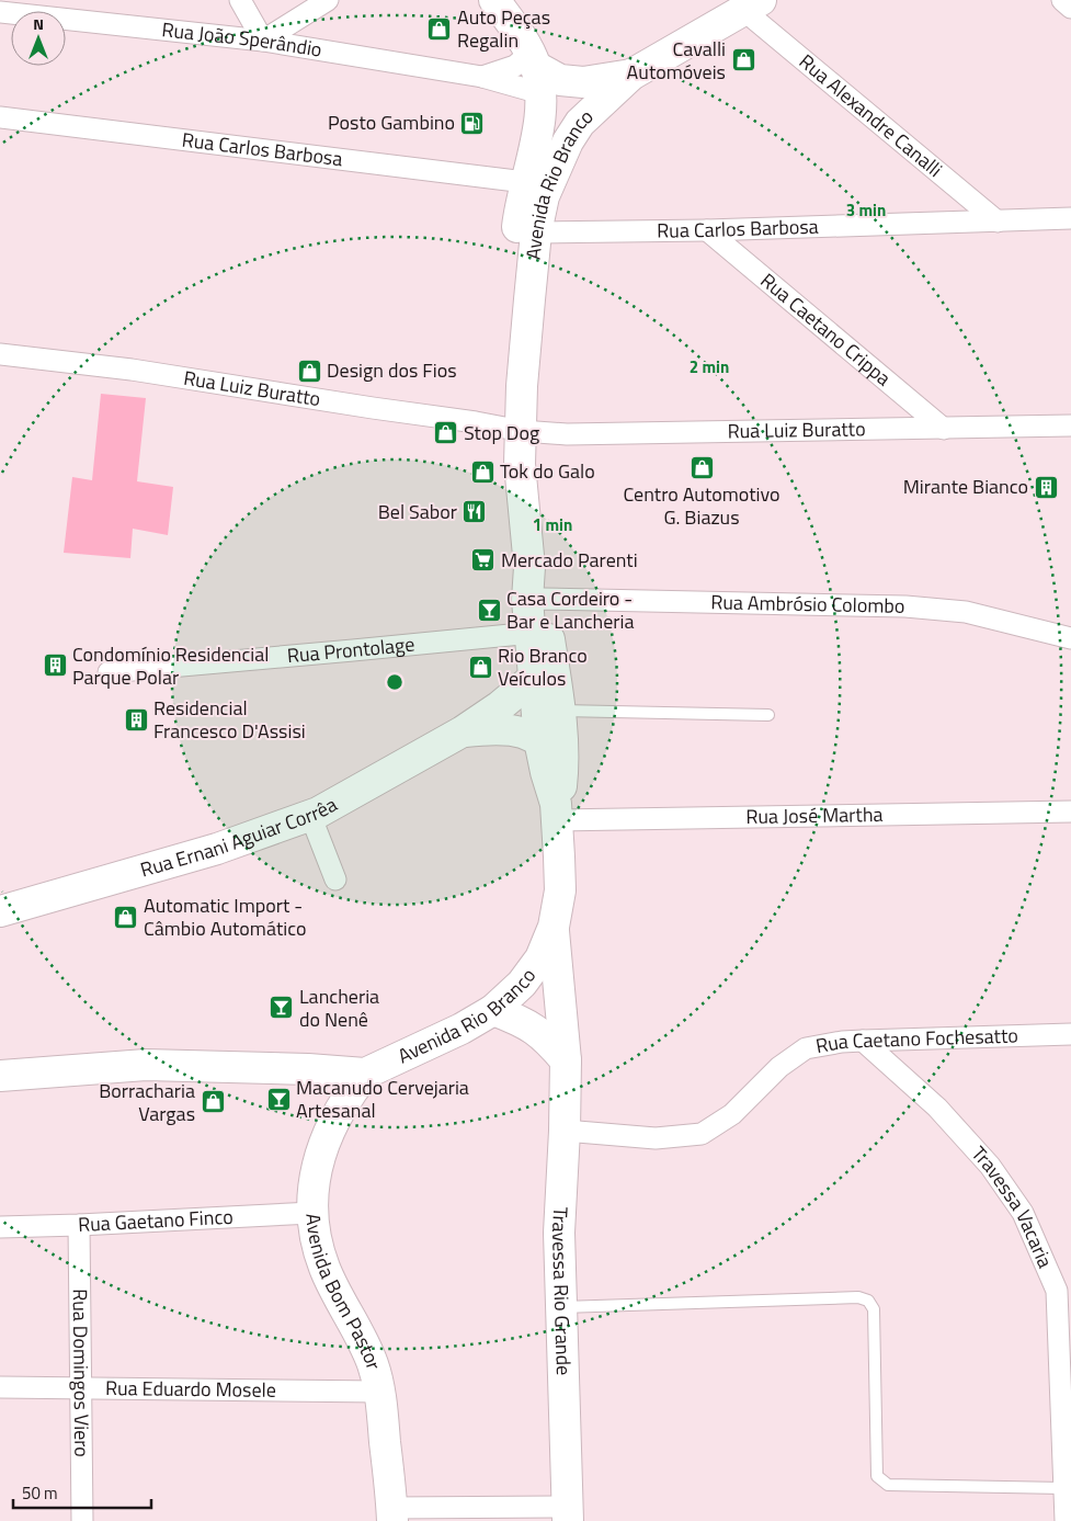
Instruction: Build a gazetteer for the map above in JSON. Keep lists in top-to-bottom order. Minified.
{"streets":{"main road":["Avenida Rio Branco","Rua Ernani Aguiar Corrêa","Travessa Rio Grande","Avenida Bom Pastor"],"street":["Rua João Sperândio","Rua Alexandre Canalli","Rua Carlos Barbosa","Rua Caetano Crippa","Rua Luiz Buratto","Rua Ambrósio Colombo","Rua Prontolage","Rua José Martha","Rua Caetano Fochesatto","Travessa Vacaria","Rua Gaetano Finco","Rua Domingos Viero","Rua Eduardo Mosele"]},"crossings":[["Rua João Sperândio","Avenida Rio Branco"],["Rua Alexandre Canalli","Rua Carlos Barbosa"],["Rua Alexandre Canalli","Avenida Rio Branco"],["Rua Carlos Barbosa","Avenida Rio Branco"],["Rua Carlos Barbosa","Rua Caetano Crippa"],["Avenida Rio Branco","Rua Luiz Buratto"],["Avenida Rio Branco","Rua Ambrósio Colombo"],["Avenida Rio Branco","Rua Prontolage"],["Avenida Rio Branco","Rua José Martha"],["Avenida Rio Branco","Rua Ernani Aguiar Corrêa"],["Avenida Rio Branco","Travessa Rio Grande"],["Avenida Rio Branco","Avenida Bom Pastor"],["Rua Caetano Crippa","Rua Luiz Buratto"],["Rua Caetano Fochesatto","Travessa Vacaria"],["Rua Caetano Fochesatto","Travessa Rio Grande"],["Rua Gaetano Finco","Avenida Bom Pastor"],["Rua Gaetano Finco","Rua Domingos Viero"],["Avenida Bom Pastor","Rua Eduardo Mosele"],["Rua Domingos Viero","Rua Eduardo Mosele"]],"places":{"shop":["Auto Peças Regalin","Cavalli Automóveis","Design dos Fios","Stop Dog","Centro Automotivo G. Biazus","Tok do Galo","Rio Branco Veículos","Automatic Import - Câmbio Automático","Borracharia Vargas"],"fuel station":["Posto Gambino"],"building":["Mirante Bianco","Condomínio Residencial Parque Polar","Residencial Francesco D'Assisi"],"restaurant":["Bel Sabor"],"supermarket":["Mercado Parenti"],"bar":["Casa Cordeiro - Bar e Lancheria","Lancheria do Nenê","Macanudo Cervejaria Artesanal"]},"scale_bar":"50 m","north":"top","rings":["3 min","2 min","1 min"]}
